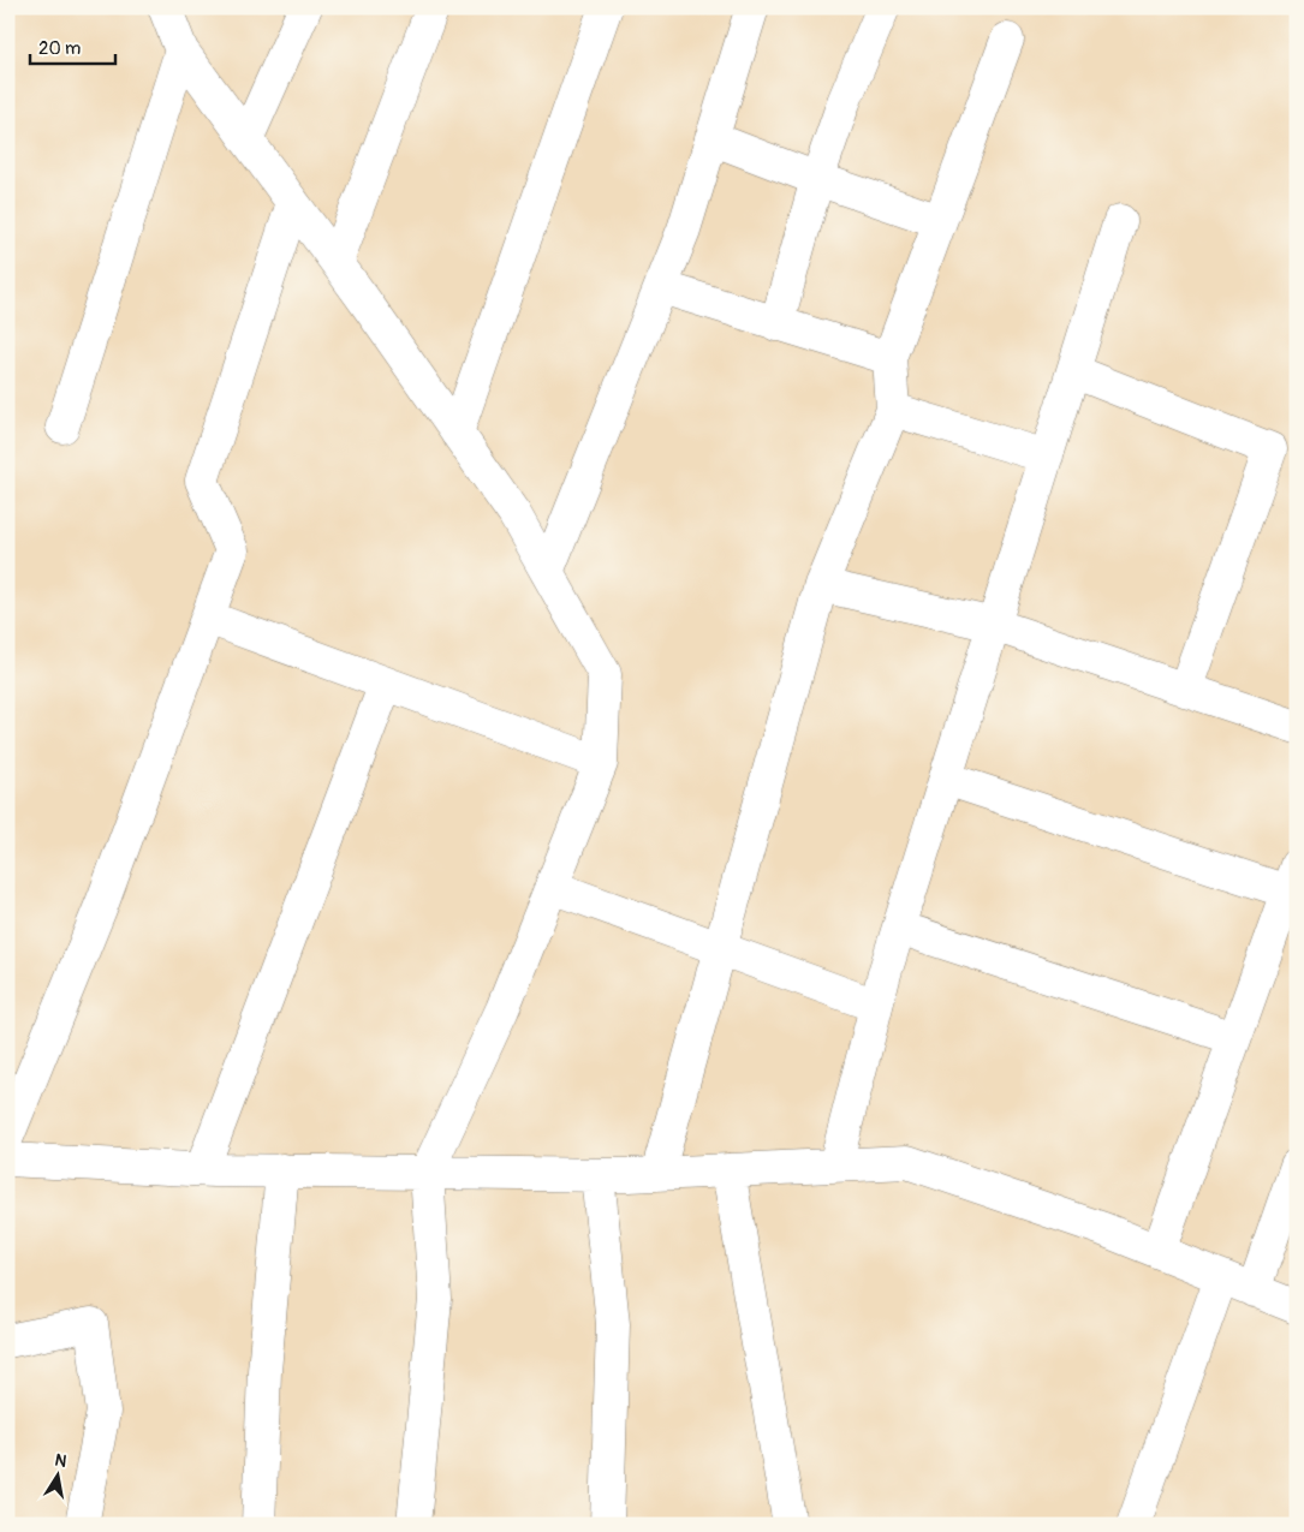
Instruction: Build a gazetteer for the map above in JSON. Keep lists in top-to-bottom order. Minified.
{"scale_bar":"20 m","north":"top"}
